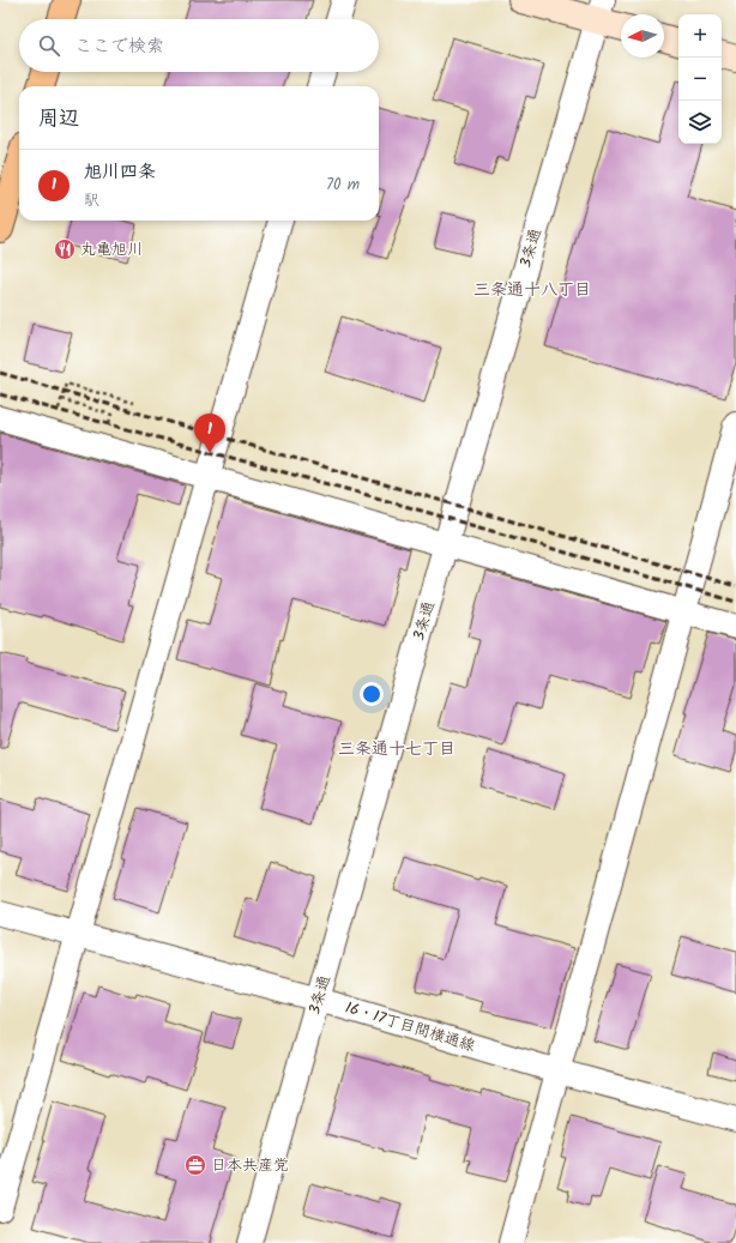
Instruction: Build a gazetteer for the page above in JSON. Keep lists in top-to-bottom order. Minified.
{"streets":{"street":["3条通","16・17丁目間横通線"]},"crossings":[["3条通","16・17丁目間横通線"]],"districts":["三条通十八丁目","三条通十七丁目"],"places":{"restaurant":["丸亀旭川"],"office":["日本共産党"]},"north":"left","page":{"map_buttons":["+","−"],"search":"ここで検索","heading":"周辺","list":[{"mark":"1","name":"旭川四条","note":"駅","value":"70 m"}],"pins":"1"}}
